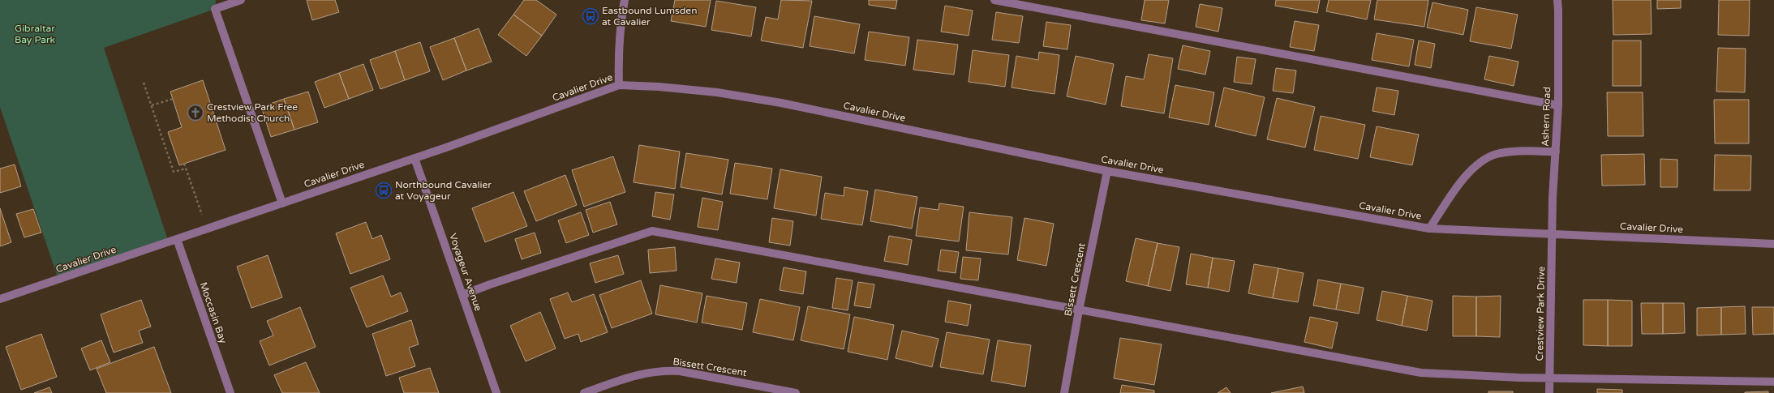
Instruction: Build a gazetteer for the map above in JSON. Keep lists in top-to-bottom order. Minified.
{"streets":{"street":["Cavalier Drive","Ashern Road","Voyageur Avenue","Bissett Crescent","Moccasin Bay","Crestview Park Drive"]},"crossings":[["Cavalier Drive","Ashern Road"],["Cavalier Drive","Voyageur Avenue"],["Cavalier Drive","Bissett Crescent"],["Cavalier Drive","Moccasin Bay"],["Cavalier Drive","Crestview Park Drive"],["Ashern Road","Crestview Park Drive"]],"parks":["Gibraltar Bay Park"],"places":{"bus stop":["Eastbound Lumsden at Cavalier","Northbound Cavalier at Voyageur"],"church":["Crestview Park Free Methodist Church"]}}
